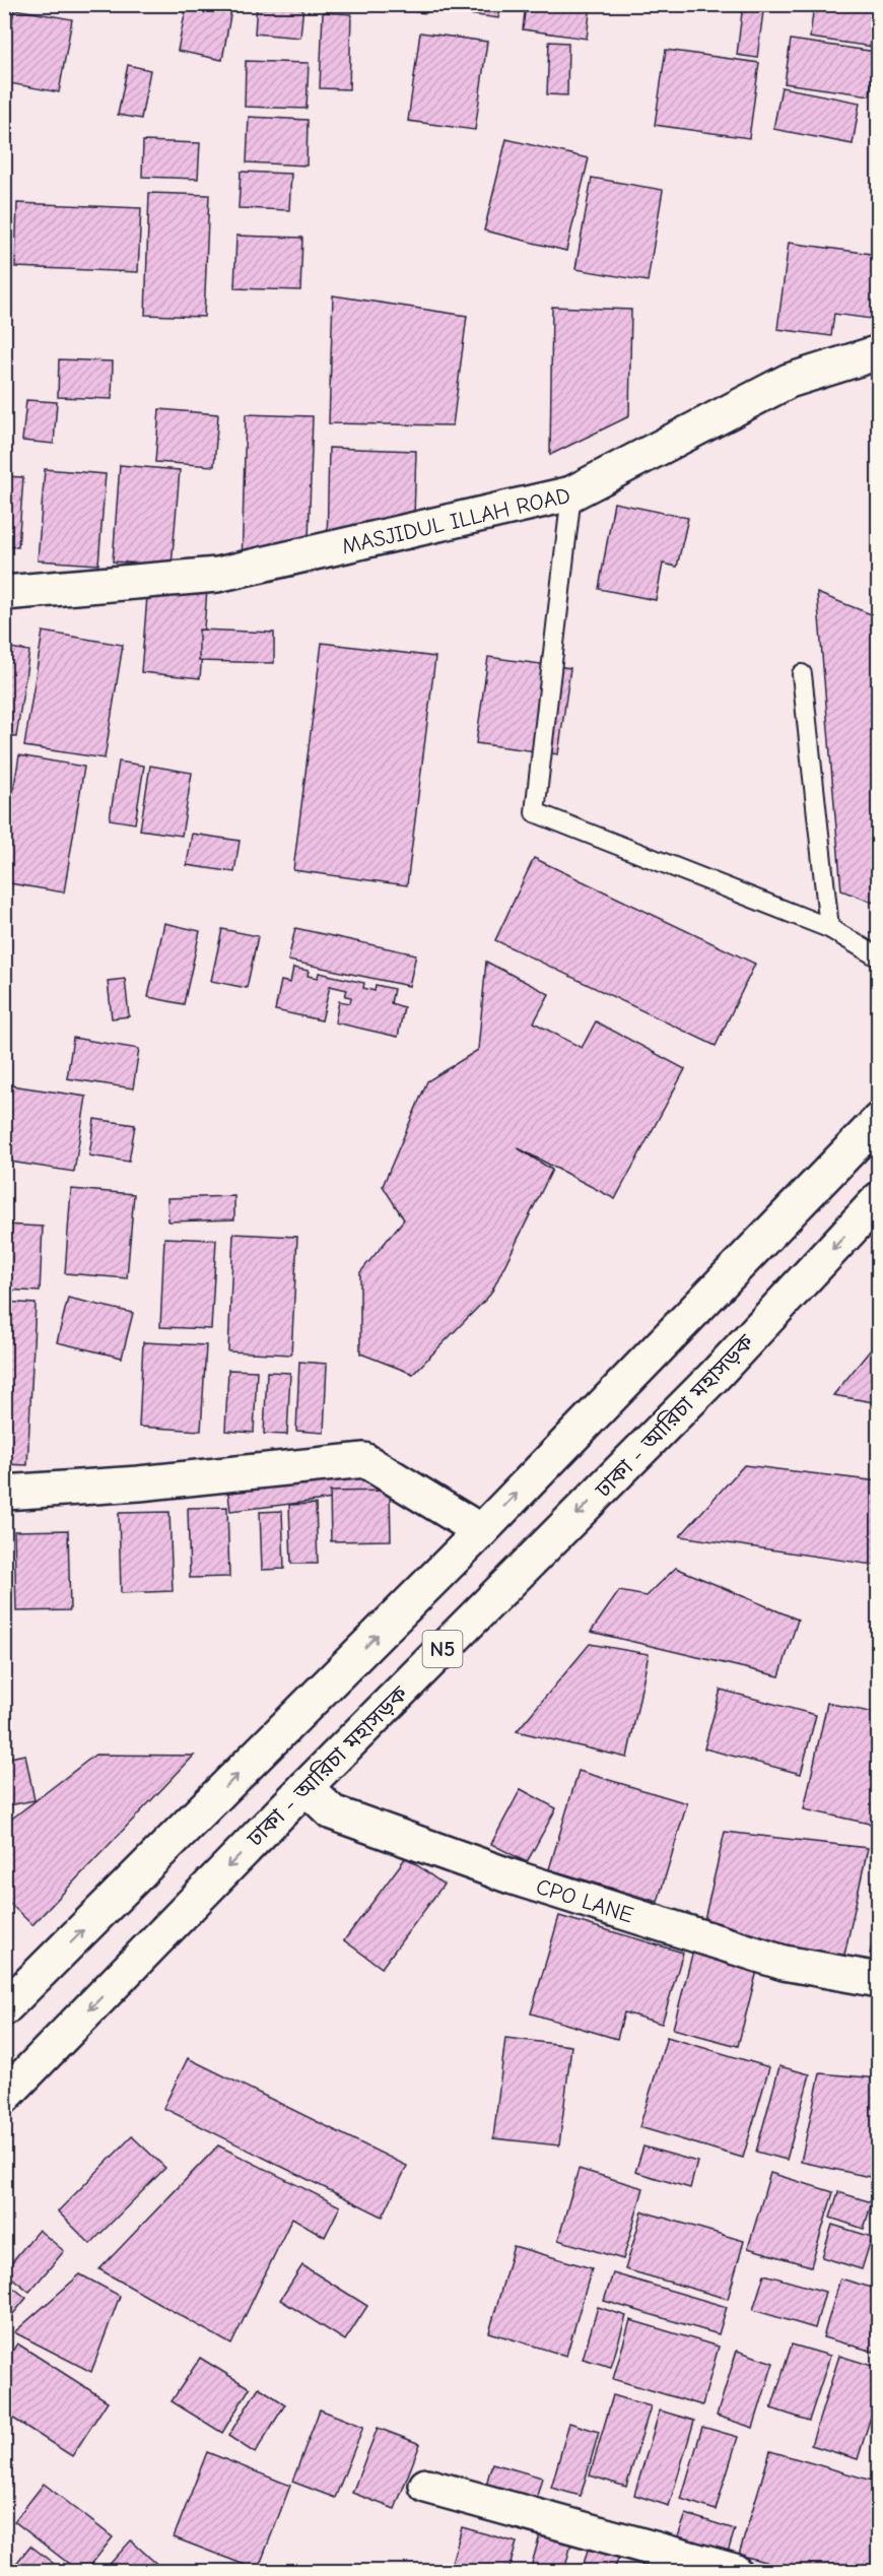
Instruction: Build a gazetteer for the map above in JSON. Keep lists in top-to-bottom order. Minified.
{"streets":{"main road":["MASJIDUL ILLAH ROAD","ঢাকা - আরিচা মহাসড়ক","N5","CPO LANE"]},"crossings":[["ঢাকা - আরিচা মহাসড়ক","CPO LANE"]]}
